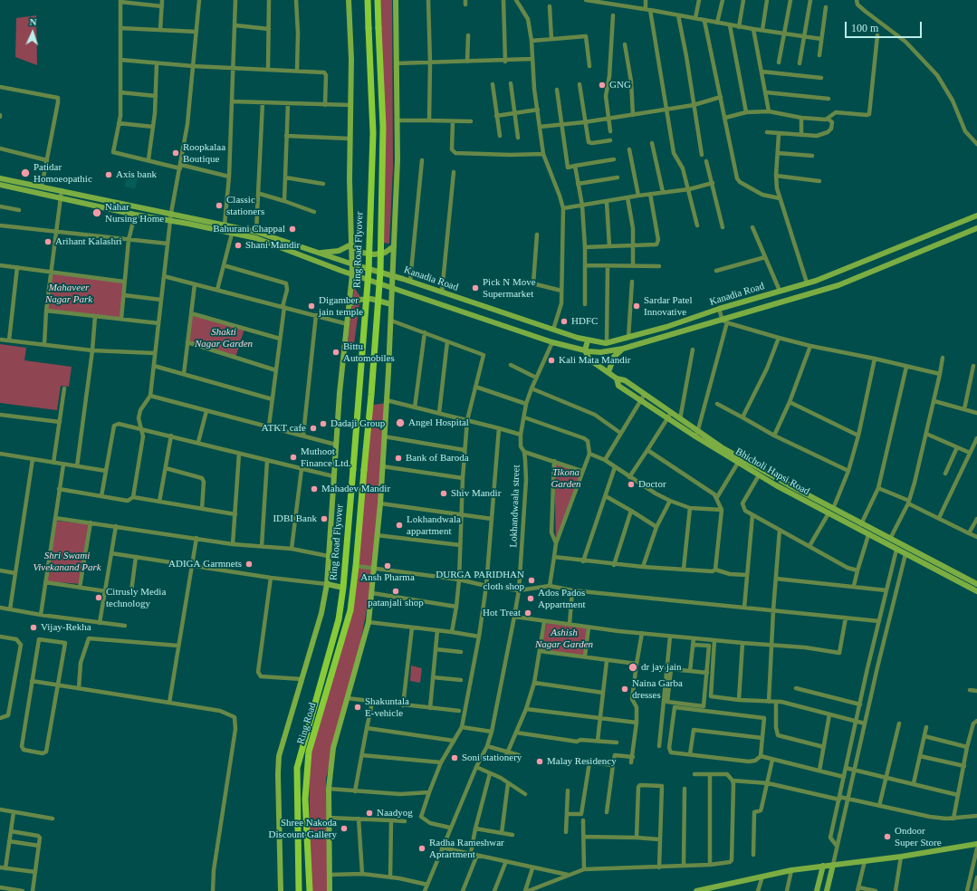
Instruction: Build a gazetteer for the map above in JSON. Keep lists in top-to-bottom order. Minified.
{"streets":{"main road":["Ring Road Flyover","Ring Road"],"street":["Kanadia Road","Bhicholi Hapsi Road","Lokhandwaala street"]},"crossings":[["Ring Road Flyover","Ring Road"],["Kanadia Road","Bhicholi Hapsi Road"],["Kanadia Road","Lokhandwaala street"]],"parks":["Mahaveer Nagar Park","Shakti Nagar Garden","Tikona Garden","Shri Swami Vivekanand Park","Ashish Nagar Garden"],"places":["GNG","Roopkalaa Boutique","Patidar Homoeopathic","Axis bank","Classic stationers","Nahar Nursing Home","Bahurani Chappal","Arihant Kalashri","Shani Mandir","Pick N Move Supermarket","Digamber jain temple","Sardar Patel Innovative","HDFC","Bittu Automobiles","Kali Mata Mandir","Angel Hospital","Dadaji Group","ATKT cafe","Muthoot Finance Ltd.","Bank of Baroda","Doctor","Mahadev Mandir","Shiv Mandir","IDBI Bank","Lokhandwala appartment","ADIGA Garmnets","Ansh Pharma","DURGA PARIDHAN cloth shop","patanjali shop","Citrusly Media technology","Ados Pados Appartment","Hot Treat","Vijay-Rekha","dr jay jain","Naina Garba dresses","Shakuntala E-vehicle","Soni stationery","Malay Residency","Naadyog","Shree Nakoda Discount Gallery","Ondoor Super Store","Radha Rameshwar Aprartment"],"scale_bar":"100 m","north":"top"}
